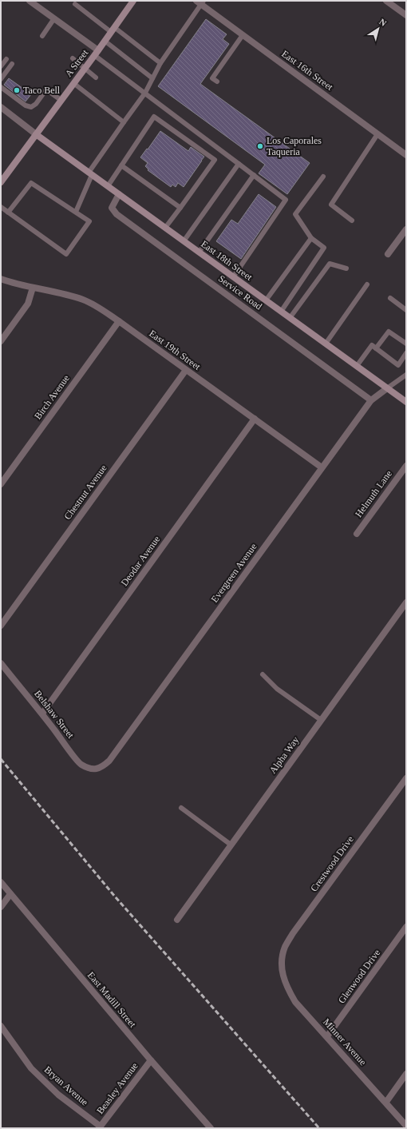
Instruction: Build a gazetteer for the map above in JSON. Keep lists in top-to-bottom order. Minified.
{"streets":{"main road":["A Street","East 18th Street"],"street":["East 16th Street","Service Road","East 19th Street","Birch Avenue","Chestnut Avenue","Helmuth Lane","Deodar Avenue","Evergreen Avenue","Belshaw Street","Alpha Way","Crestwood Drive","Glenwood Drive","East Madill Street","Minner Avenue","Bryan Avenue","Beasley Avenue"]},"crossings":[["A Street","East 18th Street"],["East 18th Street","Service Road"],["East 18th Street","Evergreen Avenue"],["Service Road","Evergreen Avenue"],["East 19th Street","Birch Avenue"],["East 19th Street","Chestnut Avenue"],["East 19th Street","Deodar Avenue"],["East 19th Street","Evergreen Avenue"],["Deodar Avenue","Belshaw Street"],["Evergreen Avenue","Belshaw Street"],["Crestwood Drive","Minner Avenue"],["Glenwood Drive","Minner Avenue"],["East Madill Street","Beasley Avenue"],["Bryan Avenue","Beasley Avenue"]],"places":["Taco Bell","Los Caporales Taqueria"],"north":"top right"}
